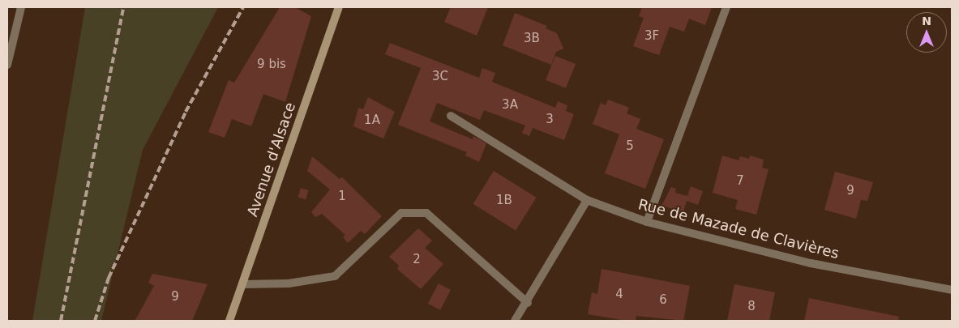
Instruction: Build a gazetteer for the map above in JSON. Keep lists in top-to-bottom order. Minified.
{"streets":{"main road":["Avenue d'Alsace"],"street":["Rue de Mazade de Clavières"]},"house_numbers":["3F","3B","9 bis","3C","3A","3","1A","5","7","9","1","1B","2","4","9","6","8"],"north":"top"}
